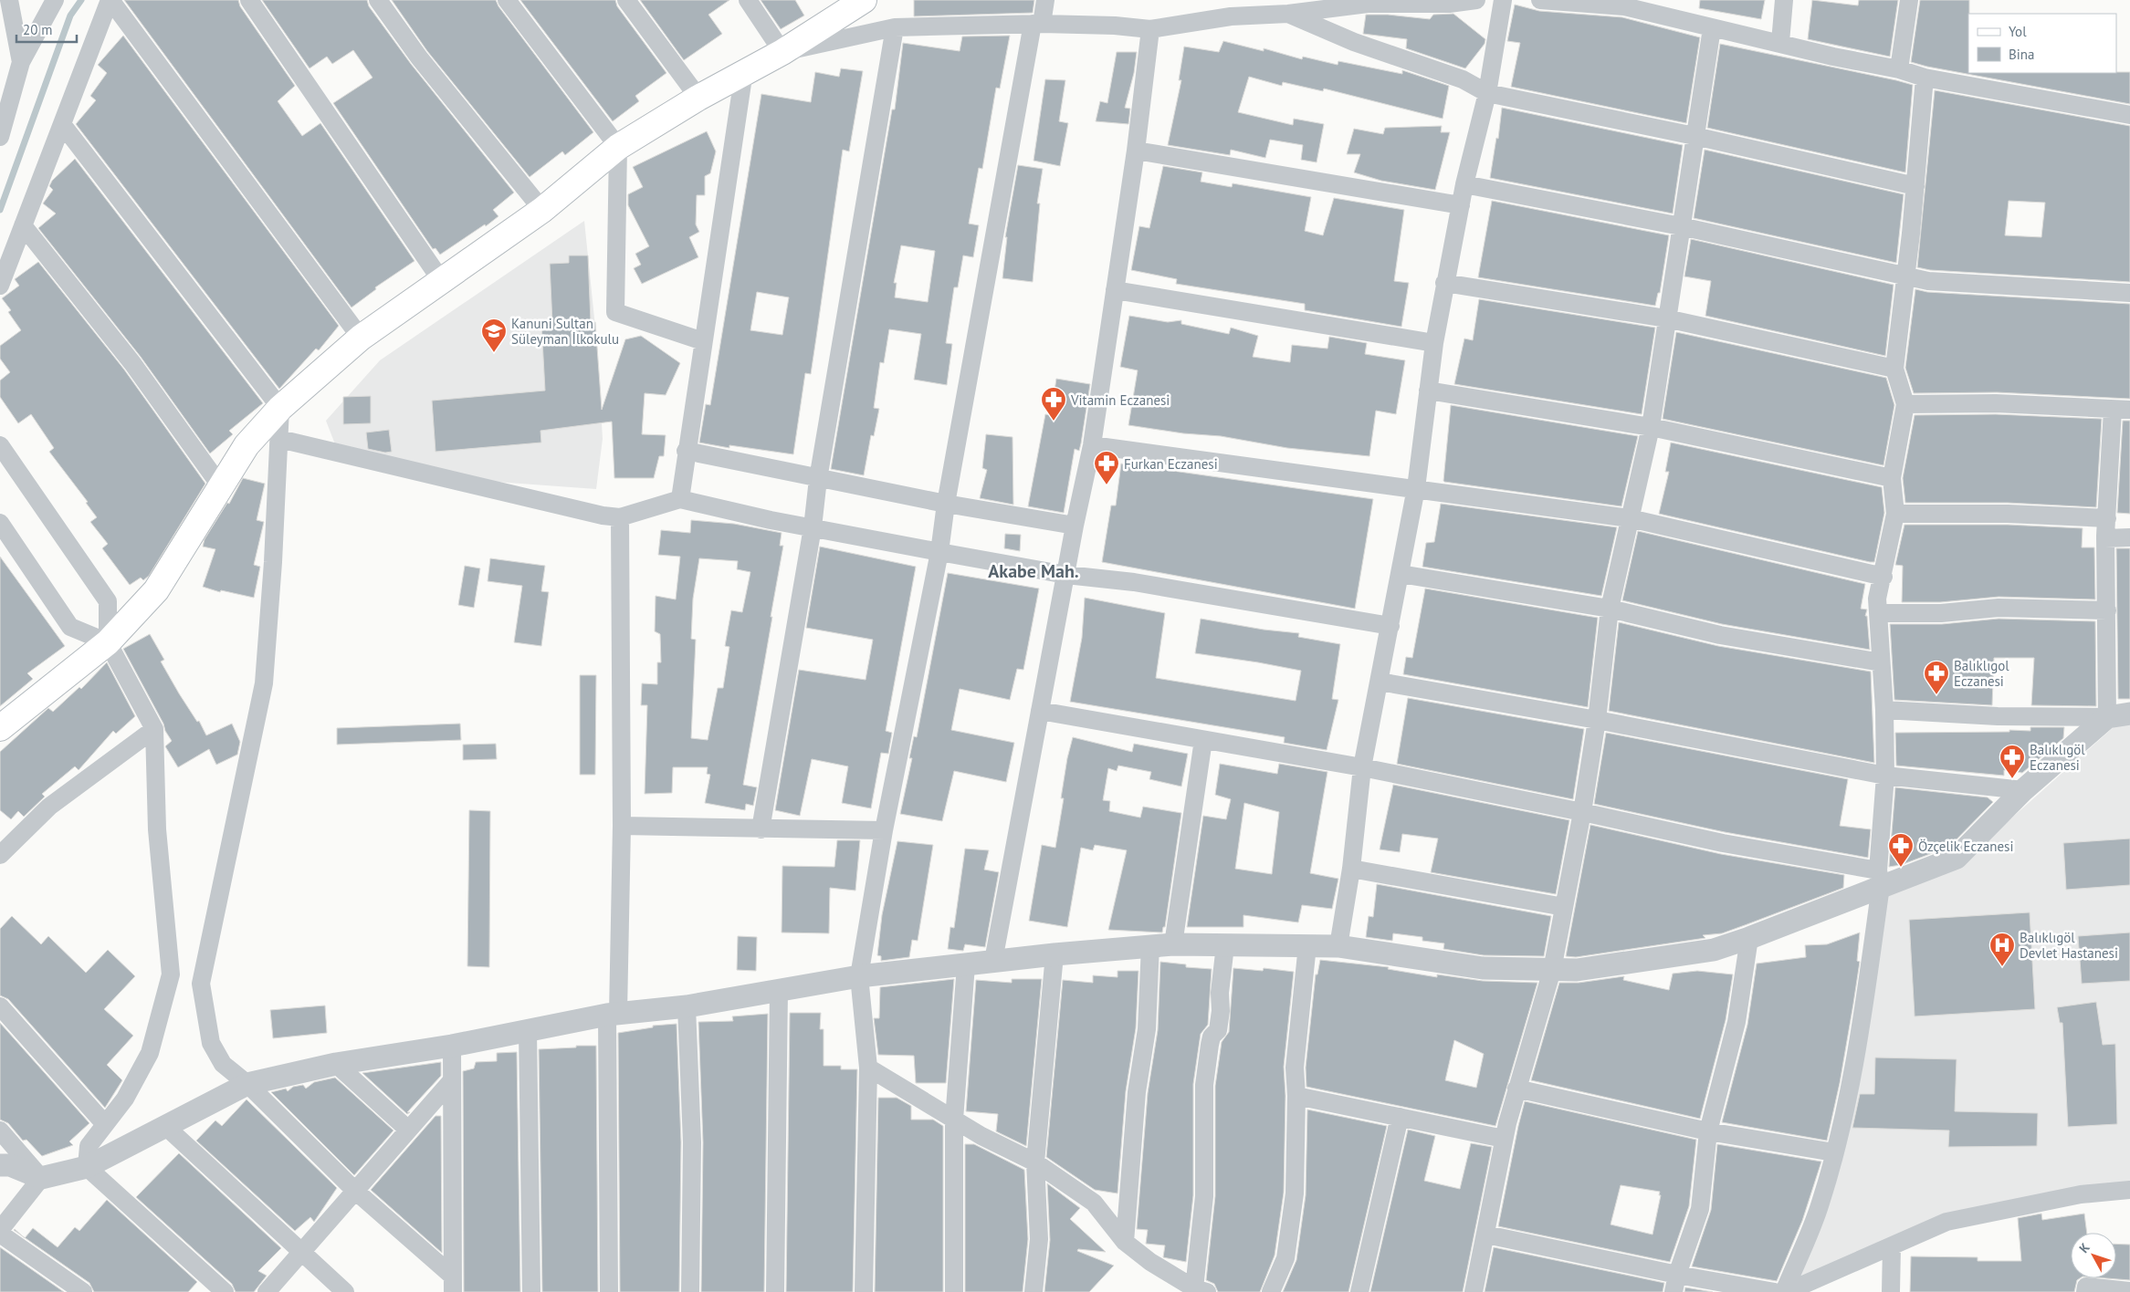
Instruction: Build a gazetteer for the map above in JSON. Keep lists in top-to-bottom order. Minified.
{"districts":["Akabe Mah."],"places":{"school or university":["Kanuni Sultan Süleyman İlkokulu"],"pharmacy":["Vitamin Eczanesi","Furkan Eczanesi","Balıklıgol Eczanesi","Balıklıgöl Eczanesi","Özçelik Eczanesi"],"hospital":["Balıklıgöl Devlet Hastanesi"]},"legend":["Yol","Bina"],"scale_bar":"20 m","north":"top left"}
